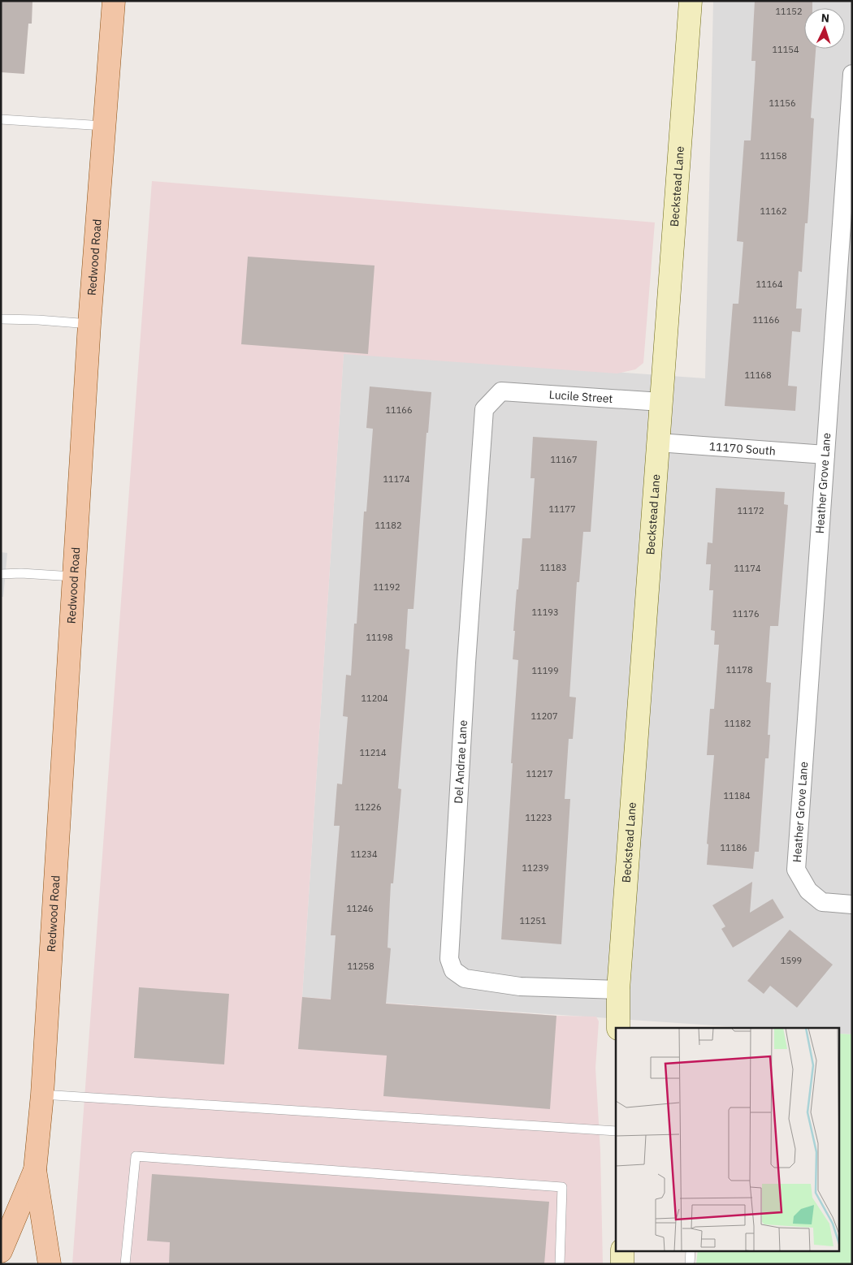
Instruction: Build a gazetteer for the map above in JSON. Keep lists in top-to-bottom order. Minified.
{"streets":{"main road":["Redwood Road"],"street":["Beckstead Lane","Lucile Street","11170 South","Heather Grove Lane","Del Andrae Lane"]},"crossings":[["Beckstead Lane","Lucile Street"],["Beckstead Lane","11170 South"],["Beckstead Lane","Del Andrae Lane"],["Lucile Street","Del Andrae Lane"],["11170 South","Heather Grove Lane"]],"house_numbers":["11152","11154","11156","11158","11162","11164","11166","11168","11166","11167","11174","11177","11172","11182","11183","11174","11192","11193","11176","11198","11178","11199","11204","11207","11182","11214","11217","11184","11226","11223","11186","11234","11239","11246","11251","1599","11258"],"north":"top"}
